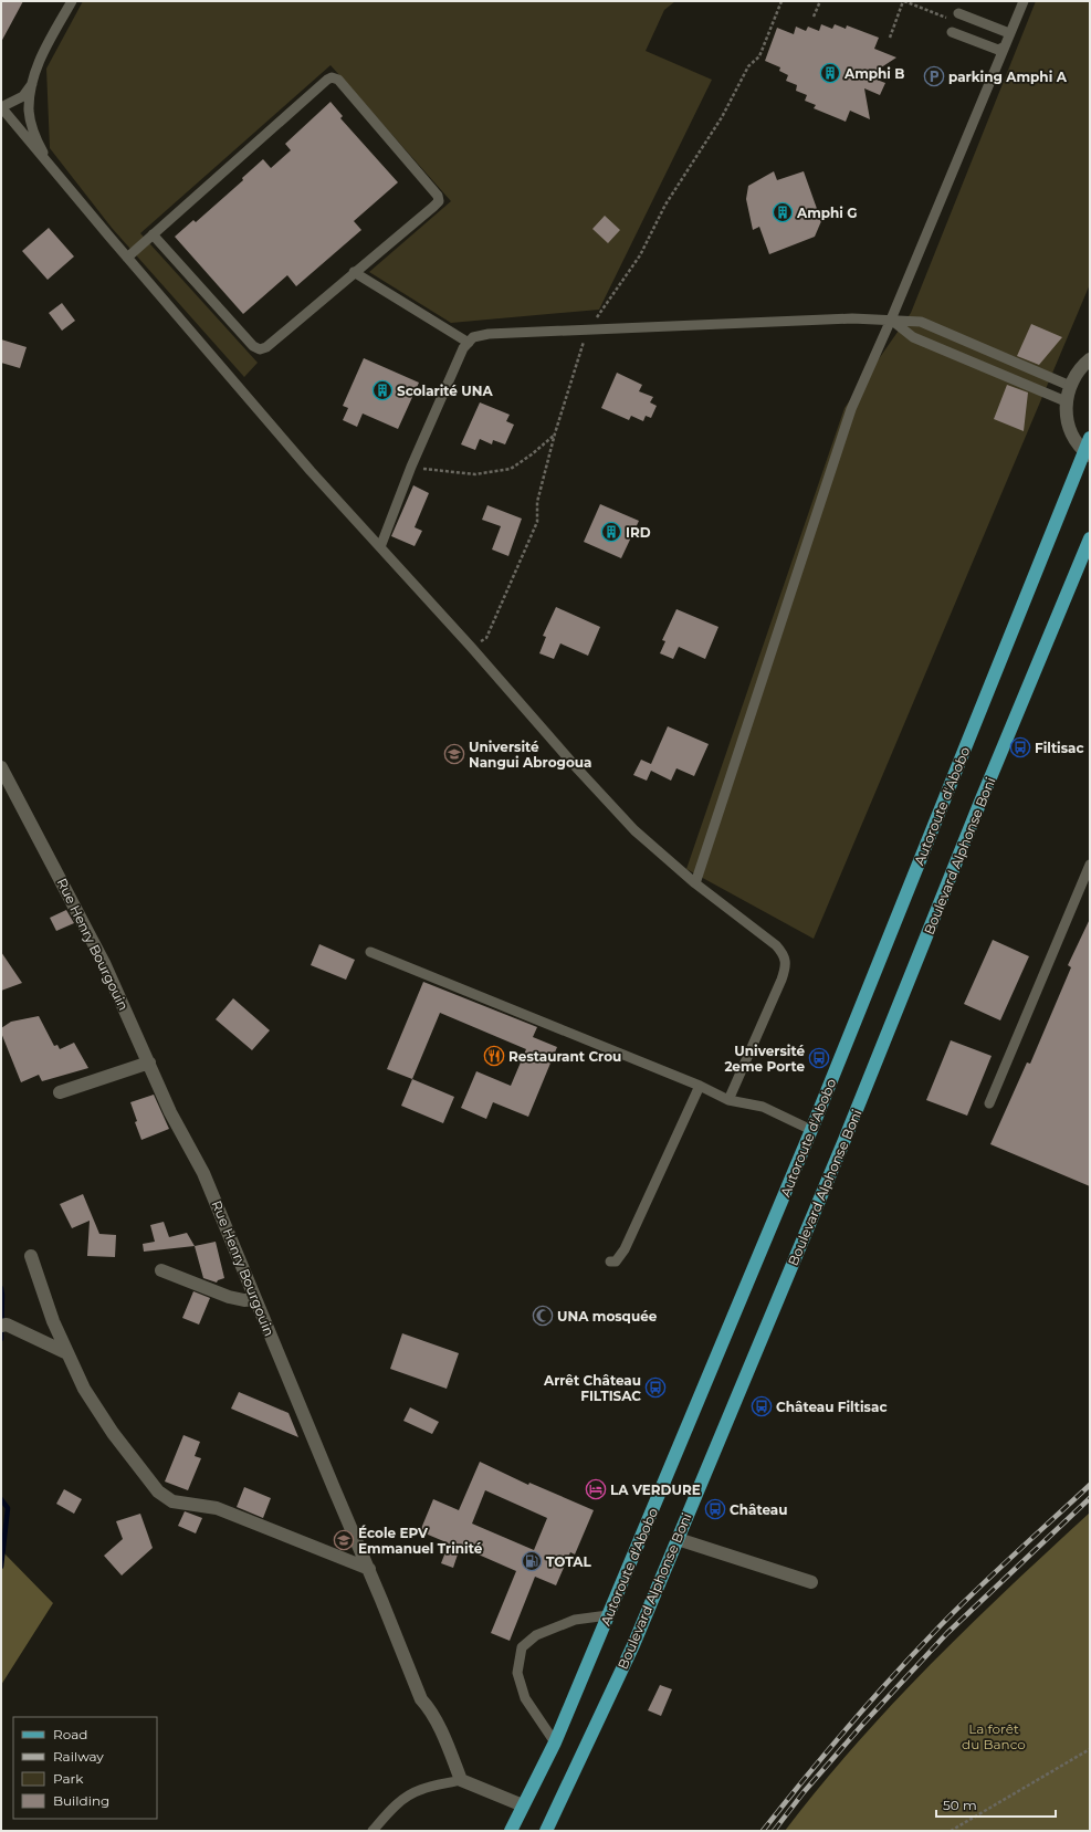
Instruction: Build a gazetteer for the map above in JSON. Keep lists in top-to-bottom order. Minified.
{"streets":{"main road":["Autoroute d'Abobo","Boulevard Alphonse Boni"],"street":["Rue Henry Bourgouin"]},"parks":["La forêt du Banco"],"places":{"building":["Amphi B","Amphi G","Scolarité UNA","IRD"],"parking":["parking Amphi A"],"bus stop":["Filtisac","Université 2eme Porte","Arrêt Château FILTISAC","Château Filtisac","Château"],"school or university":["Université Nangui Abrogoua","École EPV Emmanuel Trinité"],"restaurant":["Restaurant Crou"],"mosque":["UNA mosquée"],"hotel":["LA VERDURE"],"fuel station":["TOTAL"]},"legend":["Road","Railway","Park","Building"],"scale_bar":"50 m"}
